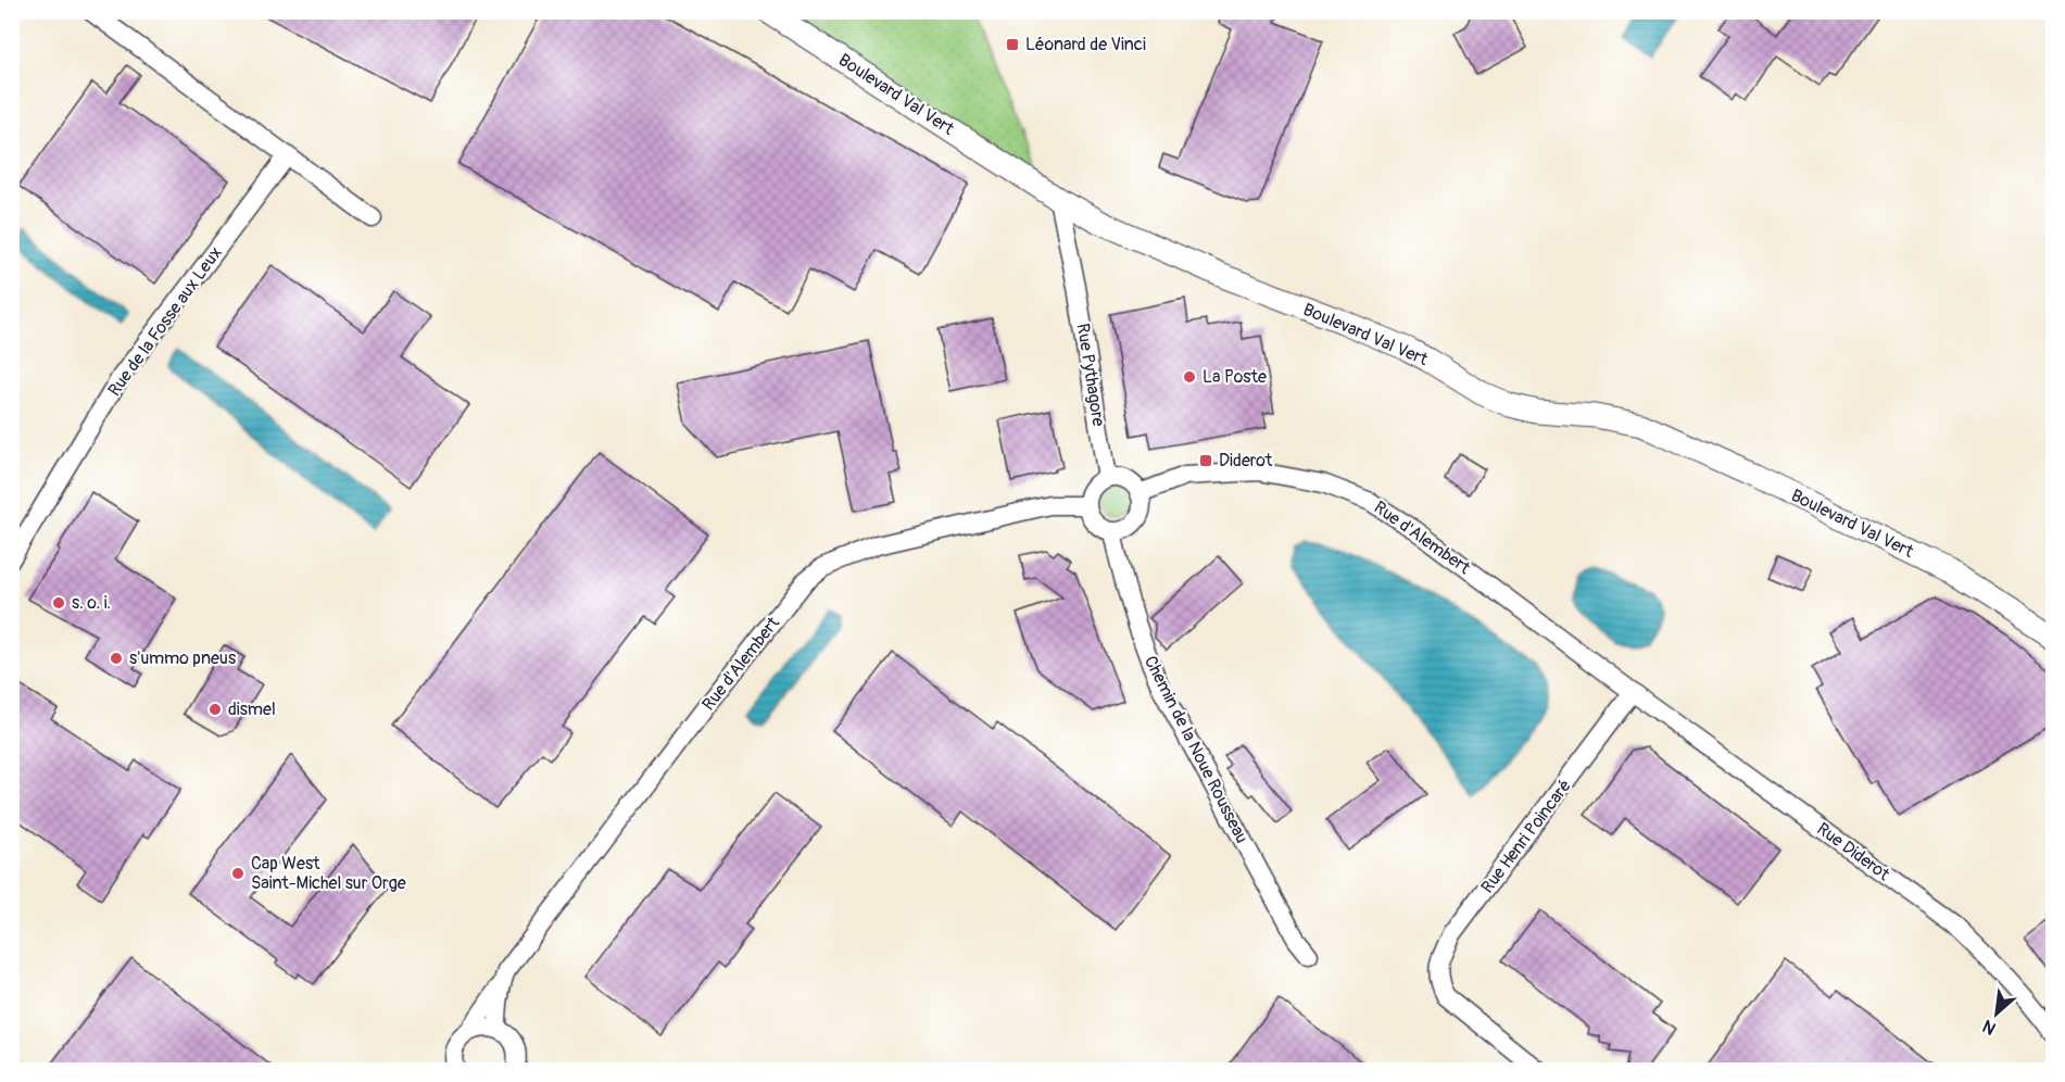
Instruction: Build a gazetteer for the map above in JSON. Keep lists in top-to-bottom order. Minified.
{"streets":{"street":["Boulevard Val Vert","Rue de la Fosse aux Leux","Rue Pythagore","Rue d'Alembert","Chemin de la Noue Rousseau","Rue Henri Poincaré","Rue Diderot"]},"crossings":[["Boulevard Val Vert","Rue Pythagore"],["Rue Pythagore","Rue d'Alembert"],["Rue Pythagore","Chemin de la Noue Rousseau"],["Rue d'Alembert","Chemin de la Noue Rousseau"],["Rue d'Alembert","Rue Henri Poincaré"],["Rue d'Alembert","Rue Diderot"],["Rue Henri Poincaré","Rue Diderot"]],"places":{"transit":["Léonard de Vinci","Diderot"],"other":["La Poste","s. o. i.","s'ummo pneus","dismel","Cap West Saint-Michel sur Orge"]},"north":"bottom left"}
